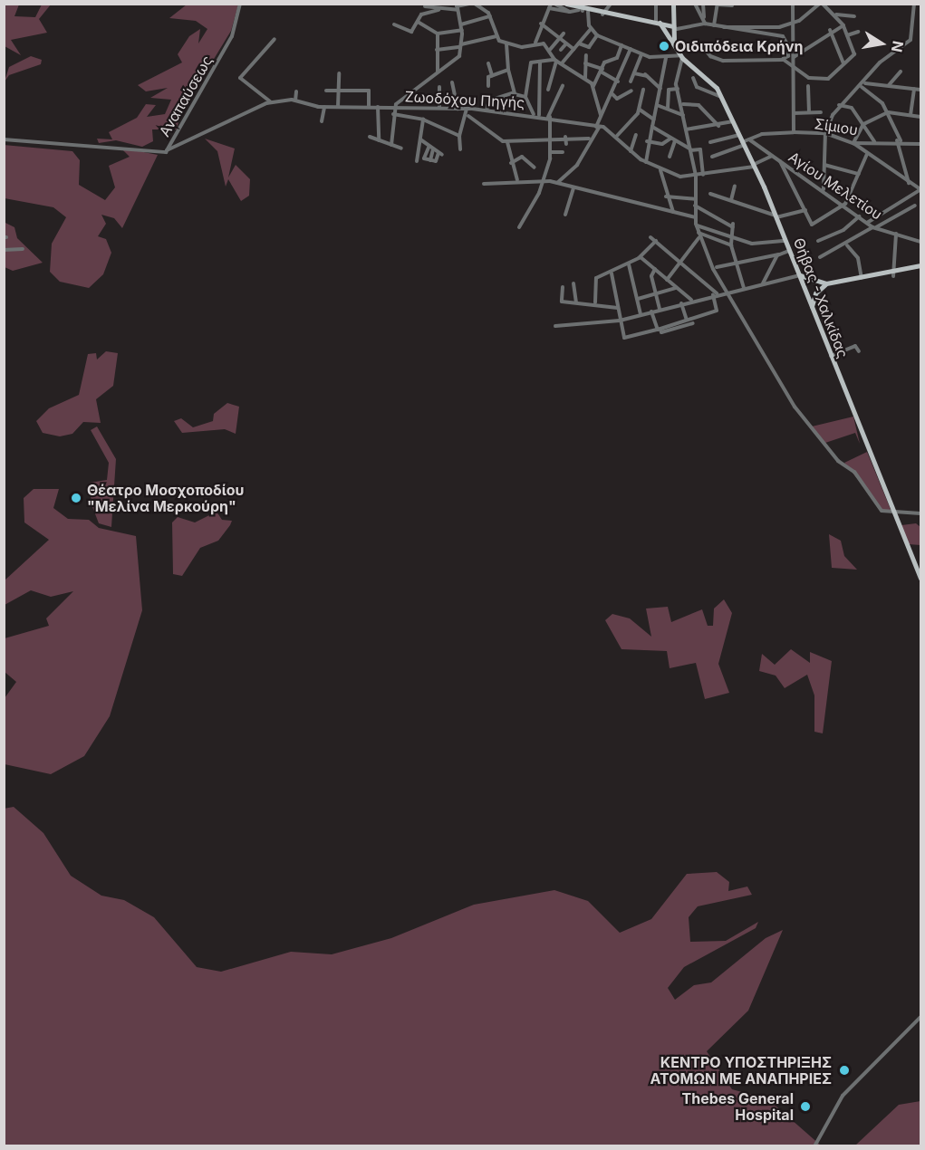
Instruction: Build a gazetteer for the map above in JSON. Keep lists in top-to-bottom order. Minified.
{"streets":{"main road":["Θήβας - Χαλκίδας"],"street":["Αναπαύσεως","Ζωοδόχου Πηγής","Σίμιου","Αγίου Μελετίου"]},"crossings":[["Αναπαύσεως","Ζωοδόχου Πηγής"],["Σίμιου","Αγίου Μελετίου"]],"places":["Οιδιπόδεια Κρήνη","Θέατρο Μοσχοποδίου \"Μελίνα Μερκούρη\"","ΚΕΝΤΡΟ ΥΠΟΣΤΗΡΙΞΗΣ ΑΤΟΜΩΝ ΜΕ ΑΝΑΠΗΡΙΕΣ","Thebes General Hospital"],"north":"right"}
